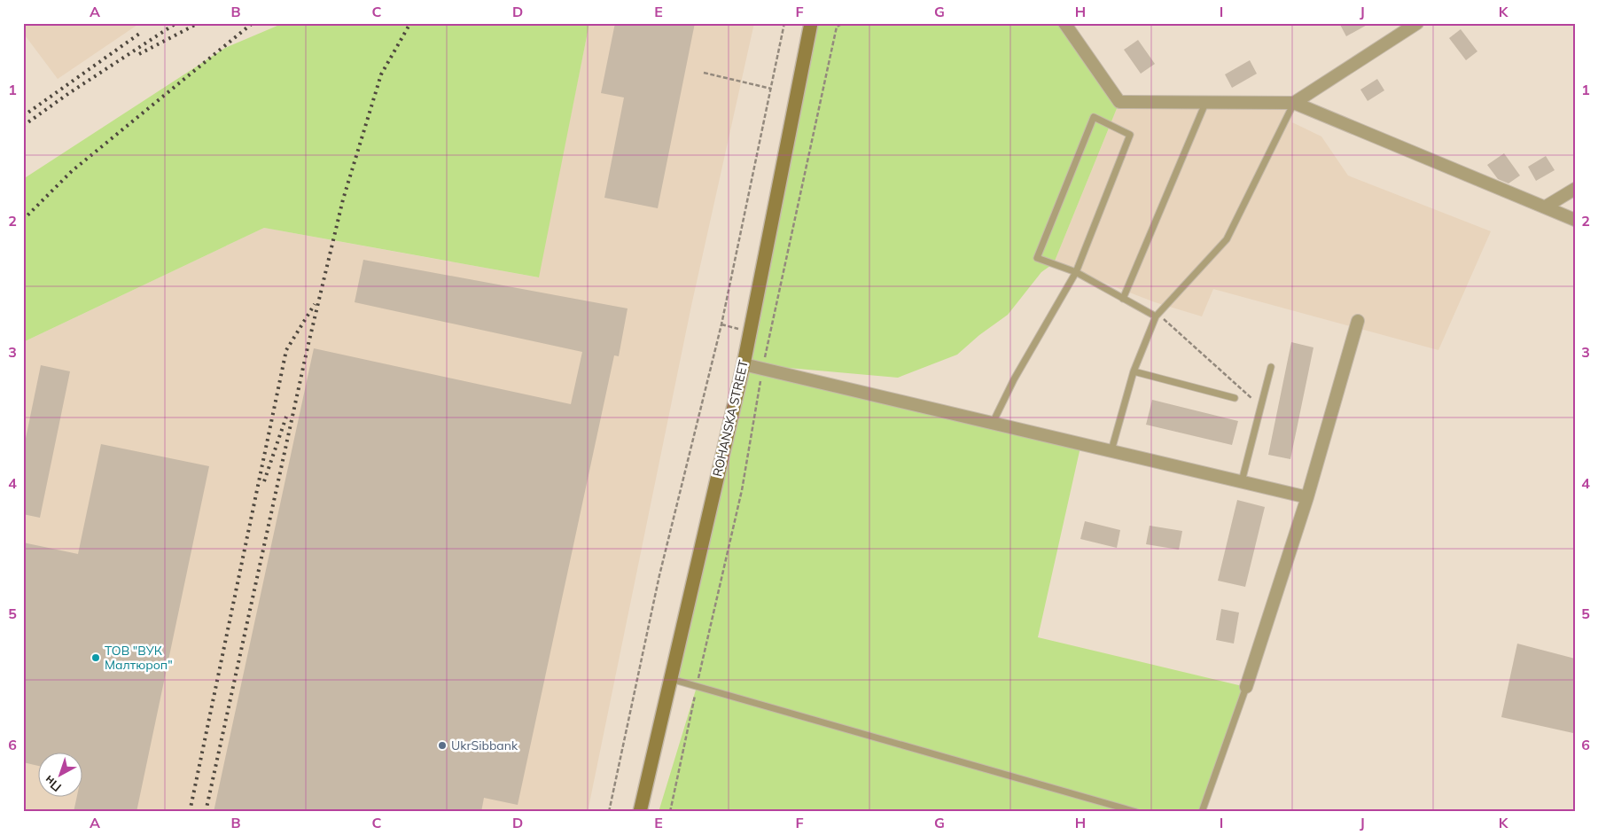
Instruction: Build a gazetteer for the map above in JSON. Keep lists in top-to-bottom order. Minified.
{"streets":{"main road":["ROHANSKA STREET"]},"places":["ТОВ \"ВУК Малтюроп\"","UkrSibbank"],"north":"bottom left","grid":{"columns":["A","B","C","D","E","F","G","H","I","J","K"],"rows":["1","2","3","4","5","6"]}}
